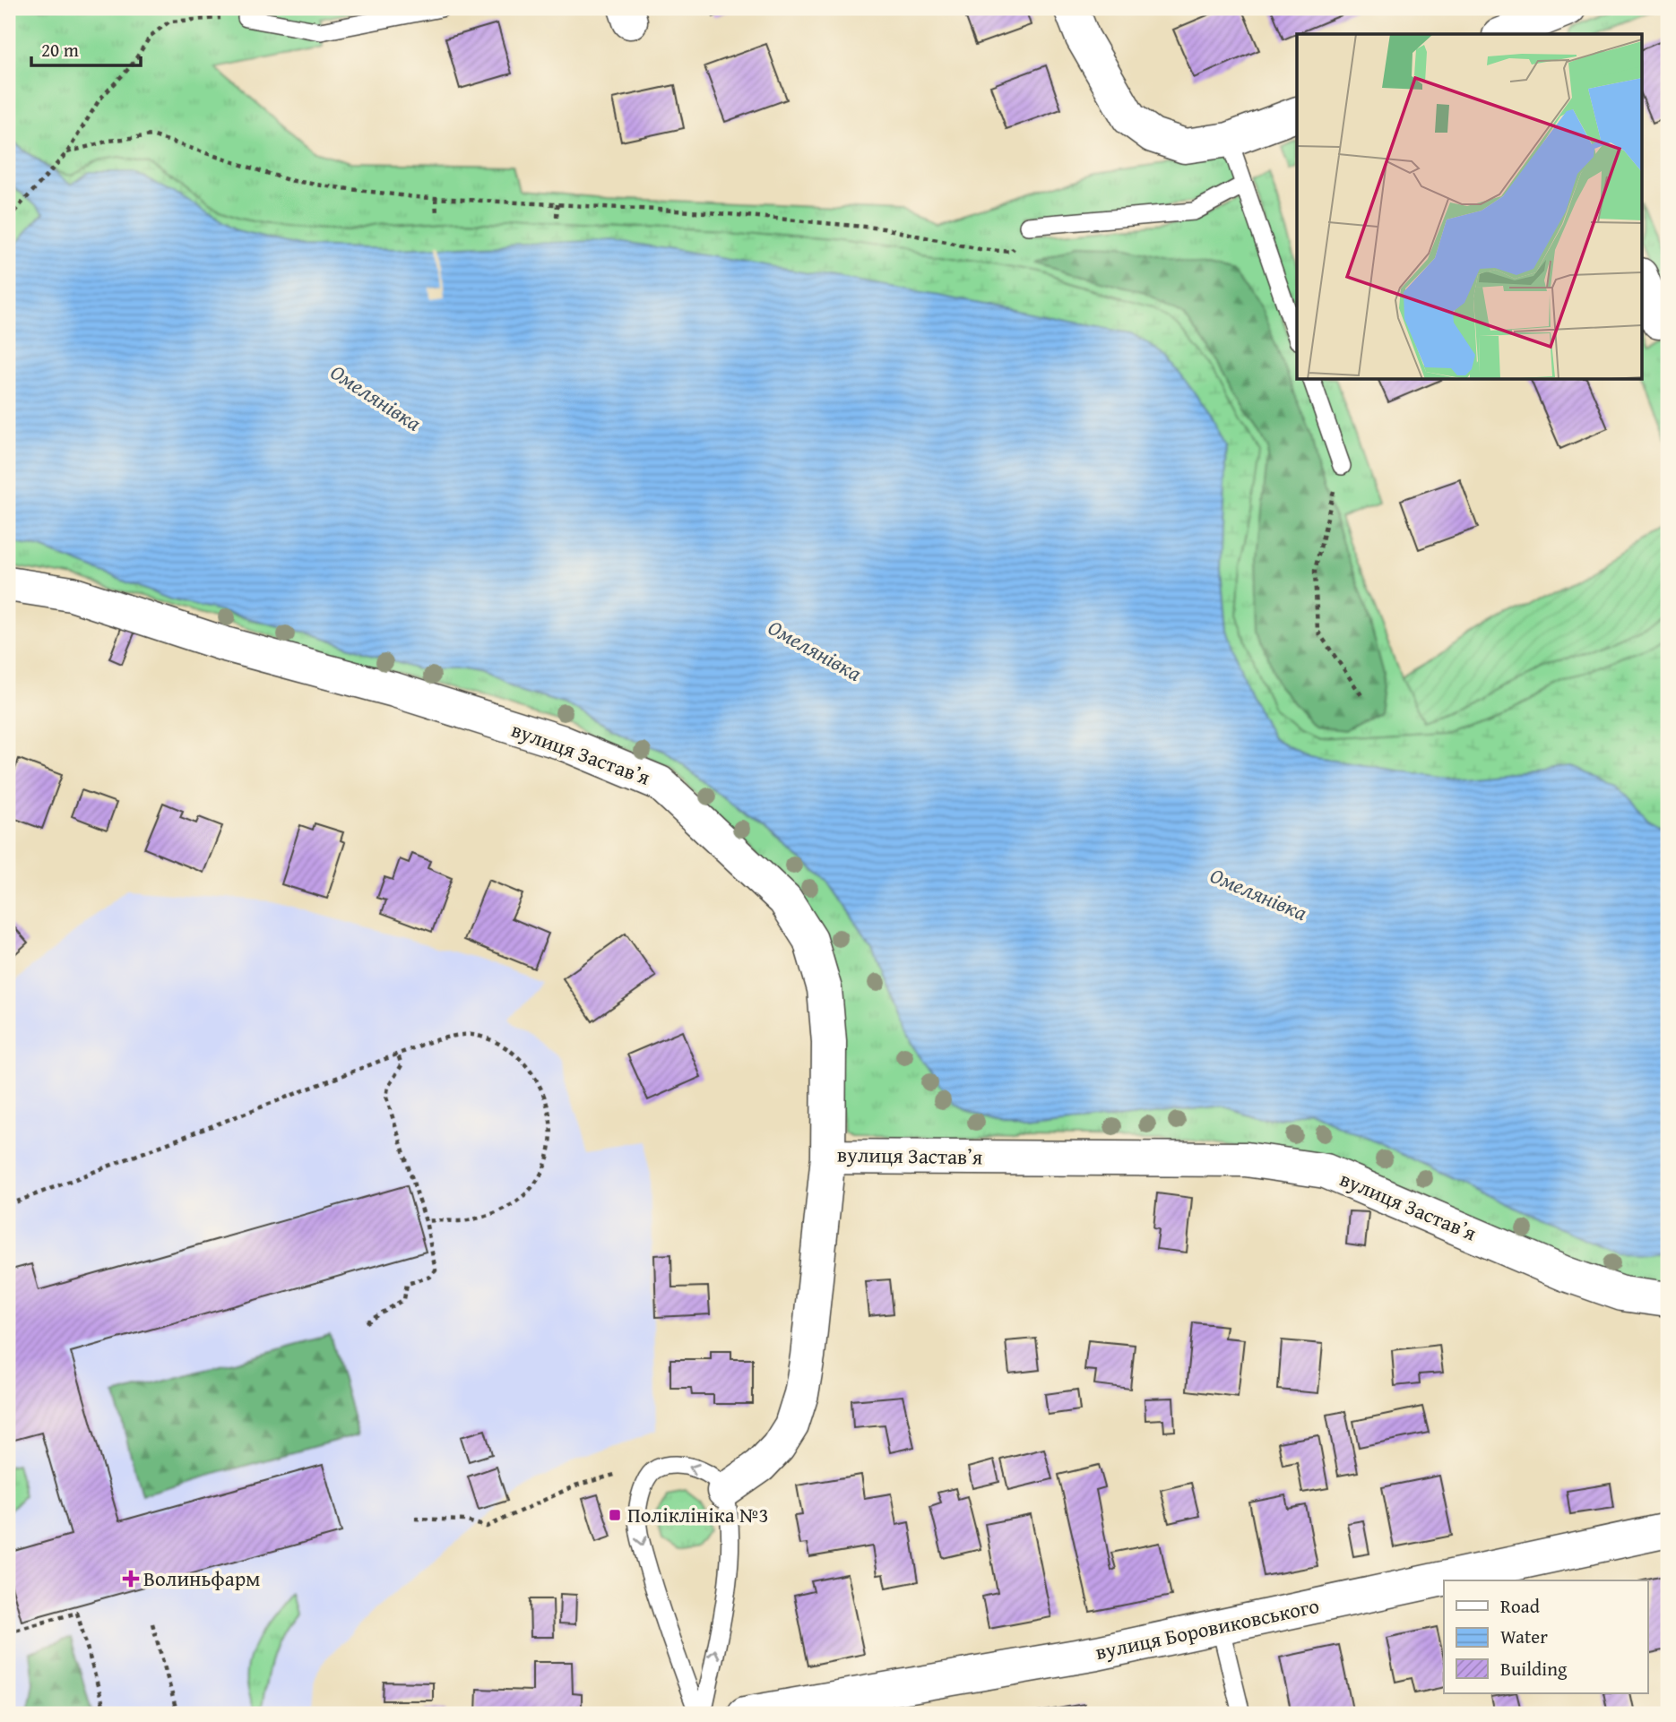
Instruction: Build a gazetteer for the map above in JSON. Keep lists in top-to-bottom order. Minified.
{"streets":{"street":["вулиця Заставʼя","вулиця Боровиковського"]},"water":["Омелянівка"],"places":{"transit":["Поліклініка №3"],"health":["Волиньфарм"]},"legend":["Road","Water","Building"],"scale_bar":"20 m"}
